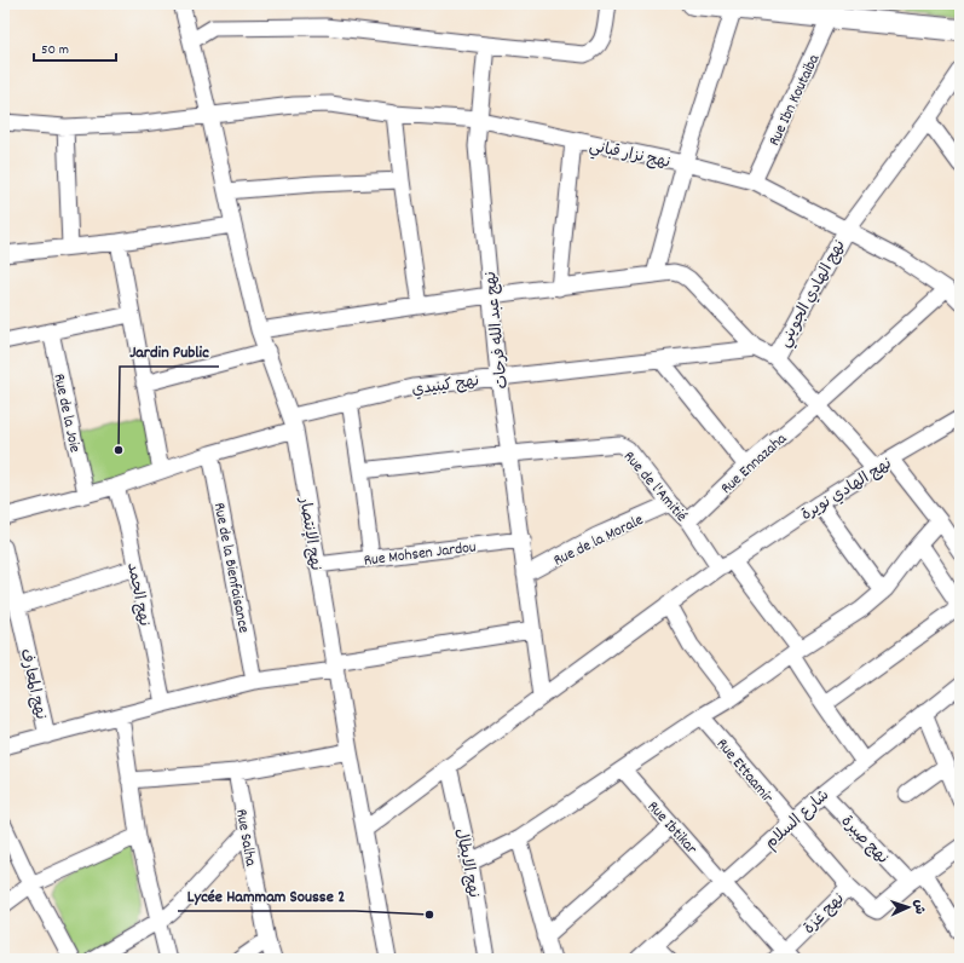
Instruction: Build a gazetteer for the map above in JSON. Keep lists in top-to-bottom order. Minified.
{"streets":{"street":["Rue Ibn Koutaiba","نهج نزار قباني","نهج الهادي الجويني","نهج عبد الله فرحات","نهج كينيدي","Rue de la Joie","Rue Ennazaha","Rue de l'Amitié","نهج الهادي نويرة","نهج الإنتصار","Rue de la Morale","Rue Mohsen Jardou","Rue de la Bienfaisance","نهج الحمد","نهج المعارف","Rue Ettaamir","شارع السلام","Rue Ibtikar","Rue Salha","نهج صبرة","نهج الابطال","نهج غزة"]},"crossings":[["Rue Ibn Koutaiba","نهج نزار قباني"],["نهج نزار قباني","نهج الهادي الجويني"],["نهج نزار قباني","نهج عبد الله فرحات"],["نهج نزار قباني","Rue Ennazaha"],["نهج نزار قباني","نهج الإنتصار"],["نهج عبد الله فرحات","نهج كينيدي"],["نهج عبد الله فرحات","Rue de l'Amitié"],["نهج عبد الله فرحات","نهج الهادي نويرة"],["نهج عبد الله فرحات","Rue de la Morale"],["نهج عبد الله فرحات","Rue Mohsen Jardou"],["نهج كينيدي","Rue de la Joie"],["نهج كينيدي","نهج الإنتصار"],["نهج كينيدي","Rue de la Bienfaisance"],["نهج كينيدي","نهج الحمد"],["Rue Ennazaha","Rue de l'Amitié"],["Rue de l'Amitié","نهج الهادي نويرة"],["Rue de l'Amitié","Rue de la Morale"],["Rue de l'Amitié","شارع السلام"],["نهج الهادي نويرة","نهج الابطال"],["نهج الإنتصار","Rue Mohsen Jardou"],["Rue Ettaamir","شارع السلام"],["Rue Ettaamir","نهج صبرة"],["Rue Ettaamir","نهج غزة"],["شارع السلام","Rue Ibtikar"],["شارع السلام","نهج صبرة"],["Rue Ibtikar","نهج غزة"]],"places":["Jardin Public","Lycée Hammam Sousse 2"],"scale_bar":"50 m","north":"right"}
